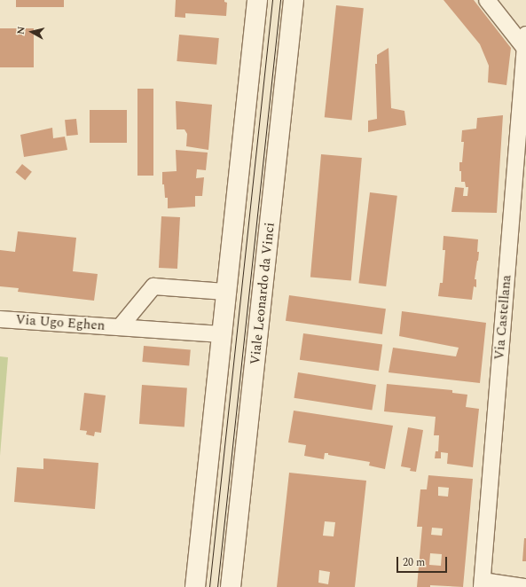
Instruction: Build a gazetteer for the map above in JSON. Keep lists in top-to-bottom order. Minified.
{"streets":{"street":["Viale Leonardo da Vinci","Via Castellana","Via Ugo Eghen"]},"scale_bar":"20 m","north":"left"}
